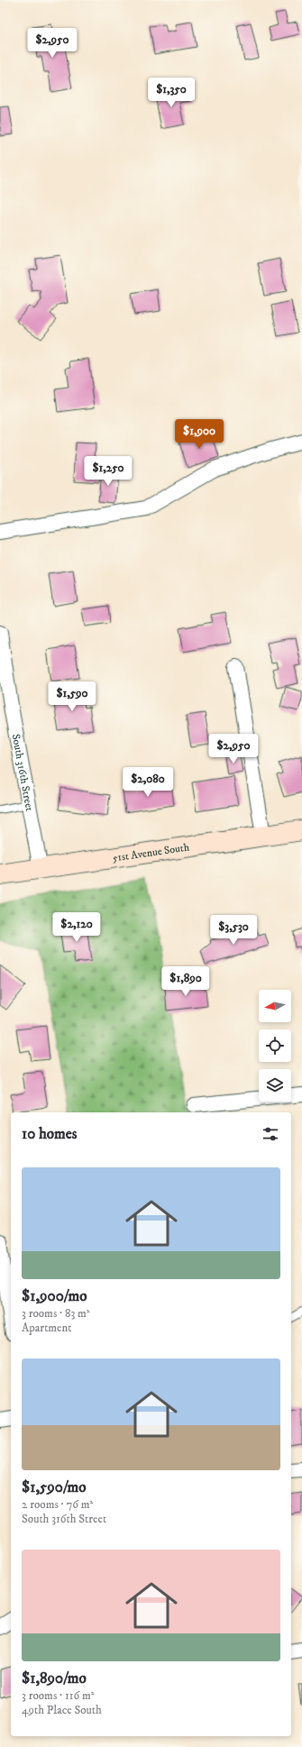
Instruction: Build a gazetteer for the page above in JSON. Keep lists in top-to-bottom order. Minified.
{"streets":{"main road":["51st Avenue South"],"street":["South 316th Street"]},"crossings":[["South 316th Street","51st Avenue South"]],"north":"left","page":{"price":["$2,950","$1,350","$1,900","$1,250","$1,590","$2,950","$2,080","$2,120","$3,530","$1,890"],"heading":"10 homes","list":[{"name":"$1,900/mo","note":"3 rooms · 83 m² · Apartment"},{"name":"$1,590/mo","note":"2 rooms · 76 m² · South 316th Street"},{"name":"$1,890/mo","note":"3 rooms · 116 m² · 49th Place South"}]}}
